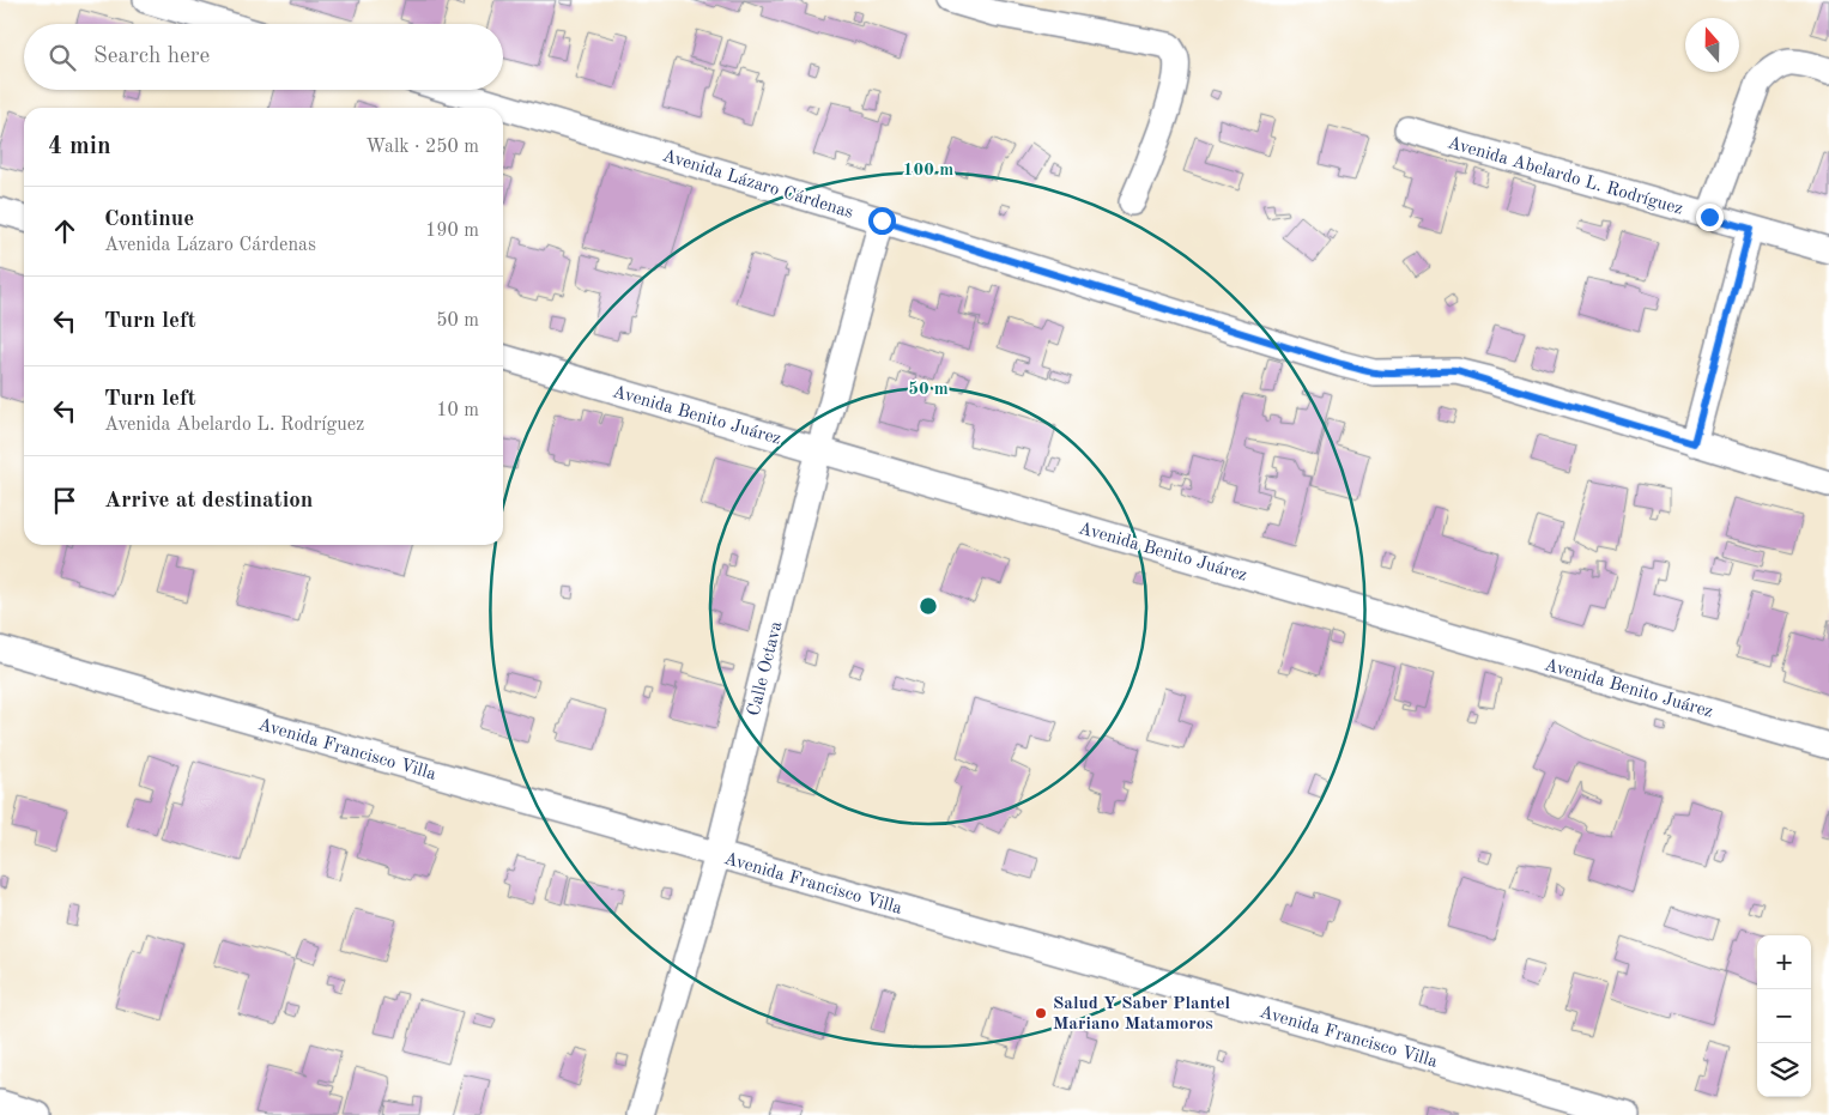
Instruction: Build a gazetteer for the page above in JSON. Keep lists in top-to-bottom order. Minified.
{"streets":{"street":["Avenida Abelardo L. Rodríguez","Avenida Lázaro Cárdenas","Avenida Benito Juárez","Calle Octava","Avenida Francisco Villa"]},"crossings":[["Avenida Lázaro Cárdenas","Calle Octava"],["Avenida Benito Juárez","Calle Octava"],["Calle Octava","Avenida Francisco Villa"]],"places":["Salud Y Saber Plantel Mariano Matamoros"],"north":"top","page":{"search":"Search here","heading":["4 min","Walk · 250 m"],"list":[["Continue","Avenida Lázaro Cárdenas","190 m"],["Turn left","50 m"],["Turn left","Avenida Abelardo L. Rodríguez","10 m"],"Arrive at destination"],"map_buttons":["+","−"]},"rings":["100 m","50 m"]}
